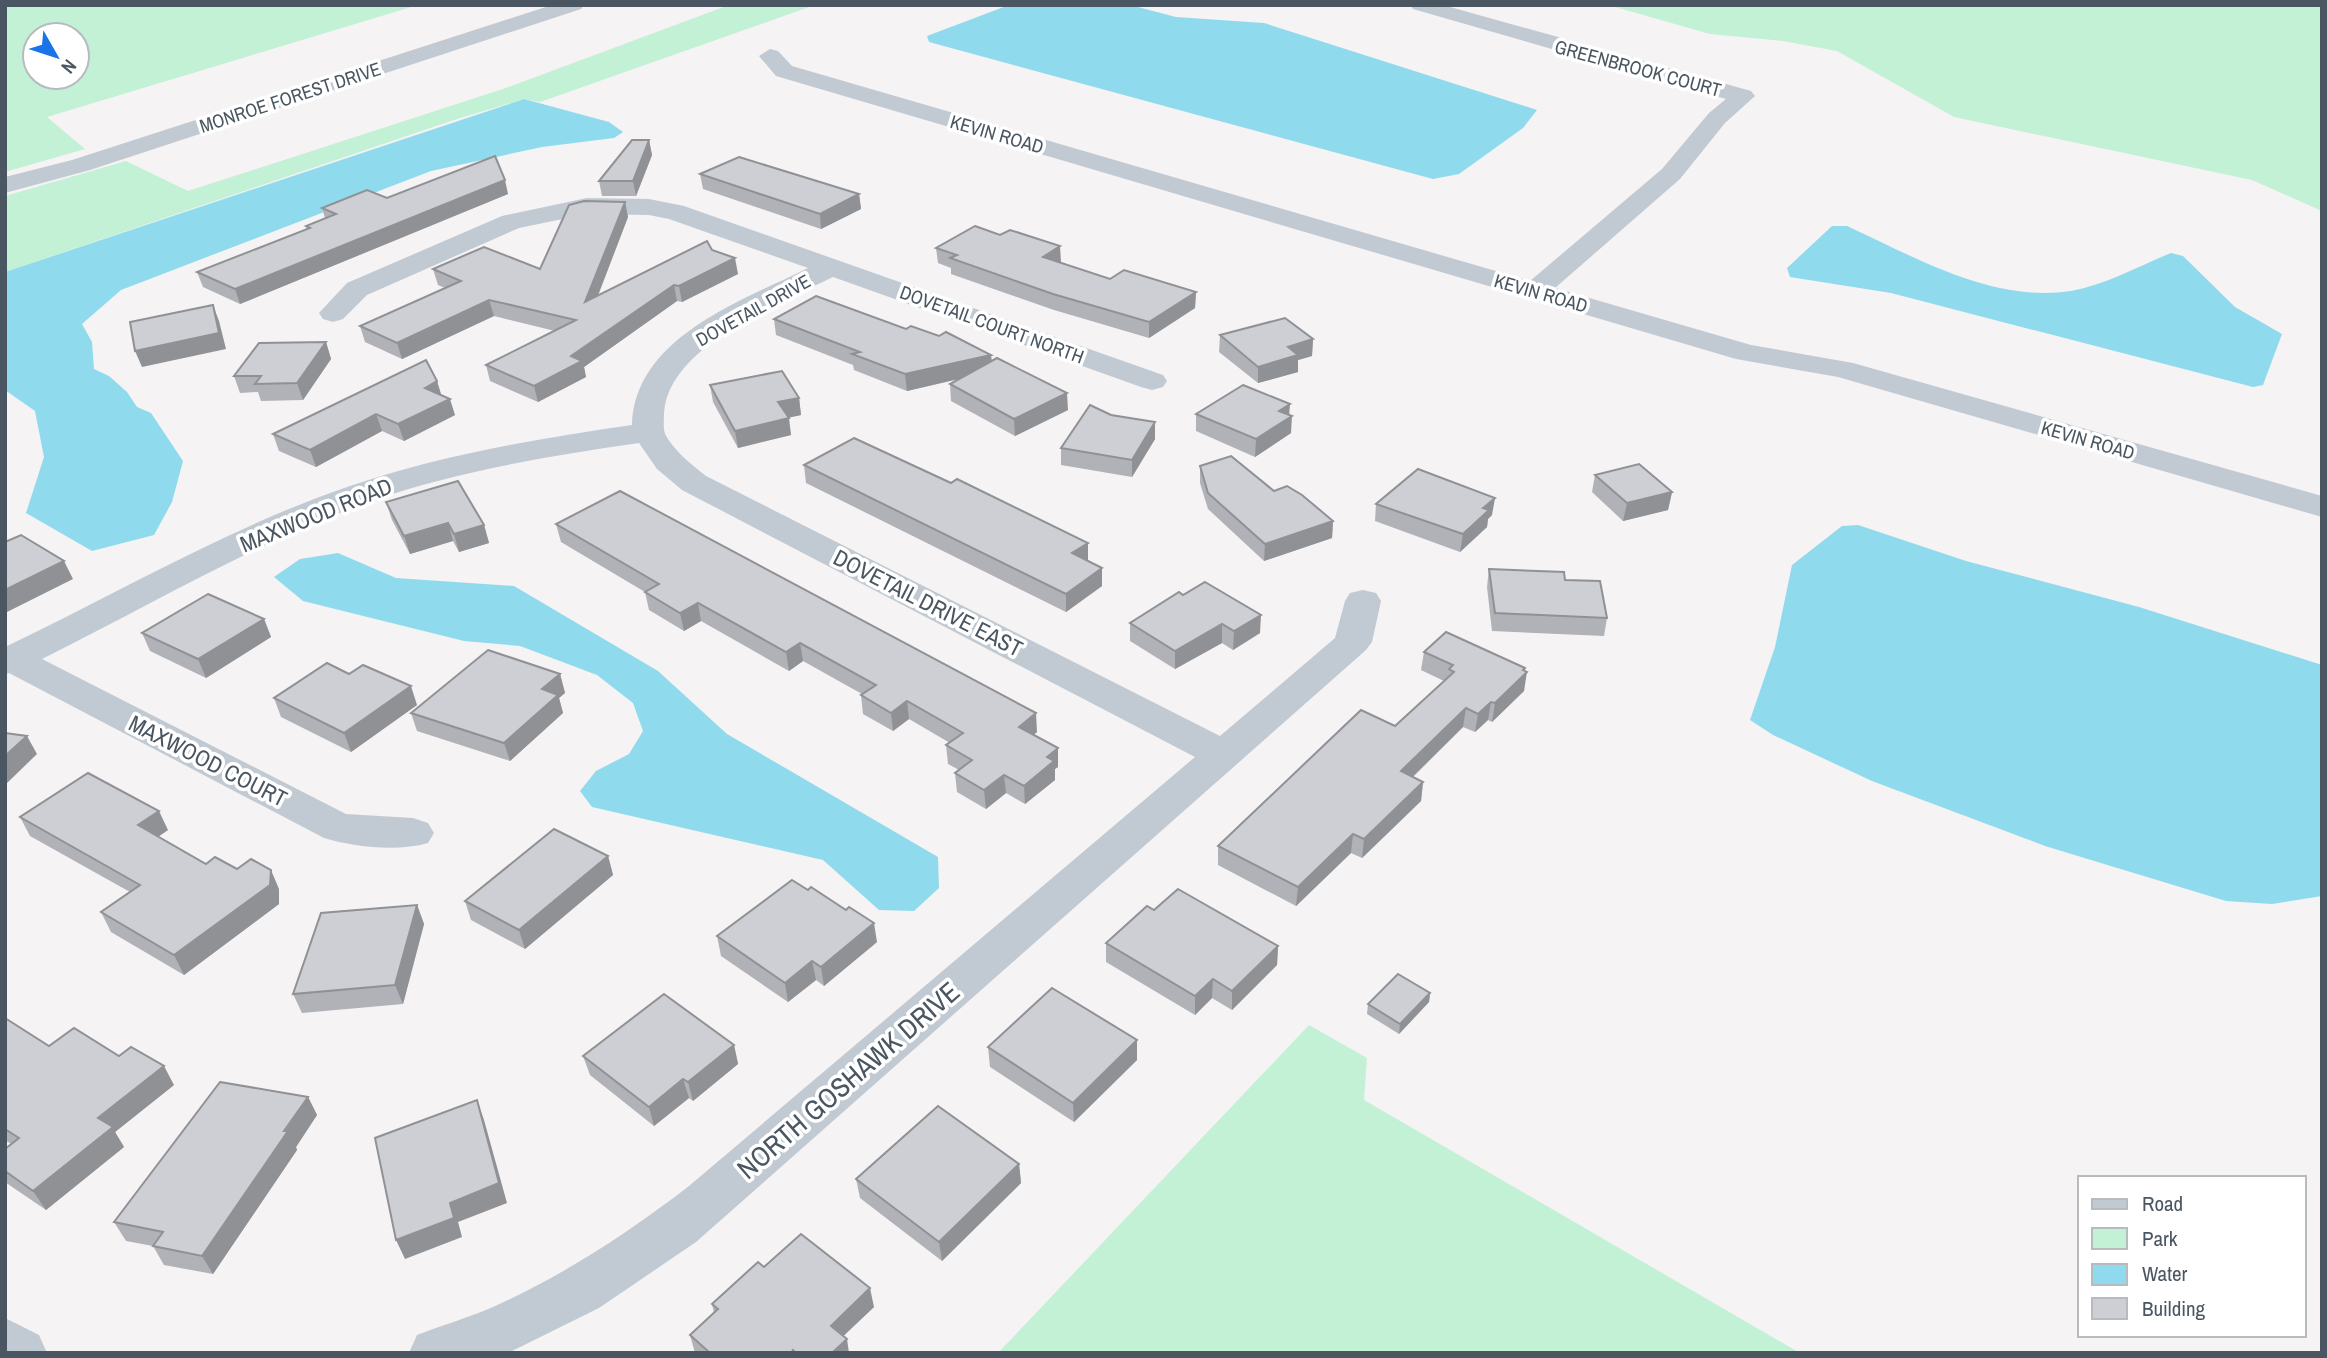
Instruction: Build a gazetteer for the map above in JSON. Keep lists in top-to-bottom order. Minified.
{"streets":{"street":["GREENBROOK COURT","MONROE FOREST DRIVE","KEVIN ROAD","DOVETAIL DRIVE","DOVETAIL COURT NORTH","MAXWOOD ROAD","DOVETAIL DRIVE EAST","MAXWOOD COURT","NORTH GOSHAWK DRIVE"]},"crossings":[["GREENBROOK COURT","KEVIN ROAD"],["DOVETAIL DRIVE","DOVETAIL COURT NORTH"],["DOVETAIL DRIVE","MAXWOOD ROAD"],["DOVETAIL DRIVE","DOVETAIL DRIVE EAST"],["MAXWOOD ROAD","DOVETAIL DRIVE EAST"],["MAXWOOD ROAD","MAXWOOD COURT"],["DOVETAIL DRIVE EAST","NORTH GOSHAWK DRIVE"]],"legend":["Road","Park","Water","Building"],"north":"bottom right"}
